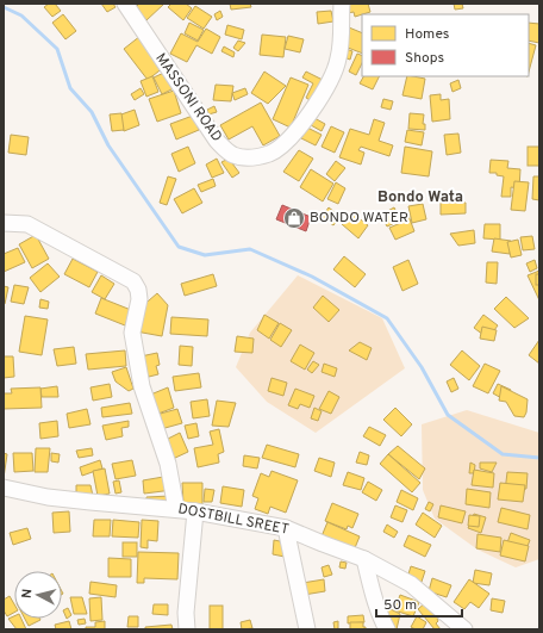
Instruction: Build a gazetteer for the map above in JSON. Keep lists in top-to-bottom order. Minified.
{"streets":{"street":["MASSONI ROAD","DOSTBILL SREET"]},"districts":["Bondo Wata"],"places":{"shop":["BONDO WATER"]},"legend":["Homes","Shops"],"scale_bar":"50 m","north":"left"}
